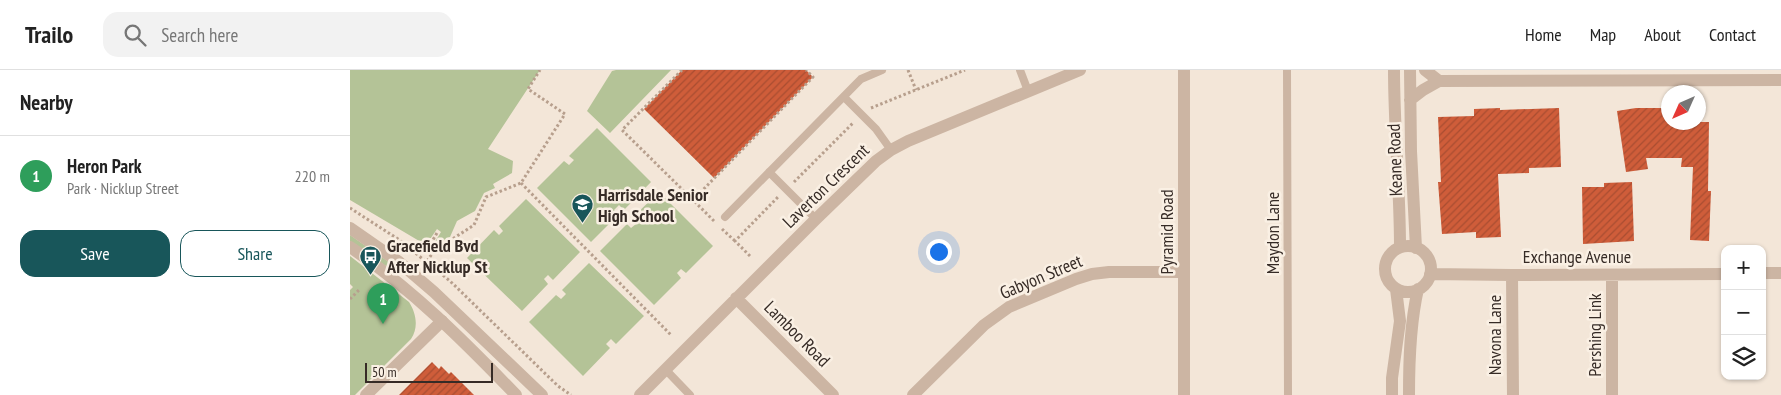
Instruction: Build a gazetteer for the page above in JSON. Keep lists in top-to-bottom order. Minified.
{"streets":{"street":["Keane Road","Laverton Crescent","Pyramid Road","Exchange Avenue","Gabyon Street","Lamboo Road","Navona Lane","Pershing Link"],"lane":["Maydon Lane"]},"crossings":[["Keane Road","Exchange Avenue"],["Laverton Crescent","Lamboo Road"],["Pyramid Road","Gabyon Street"],["Exchange Avenue","Navona Lane"],["Exchange Avenue","Pershing Link"]],"places":{"school or university":["Harrisdale Senior High School"],"bus stop":["Gracefield Bvd After Nicklup St"]},"scale_bar":"50 m","north":"bottom left","page":{"header":"Trailo","search":"Search here","nav":["Home","Map","About","Contact"],"heading":"Nearby","list":[{"mark":"1","name":"Heron Park","note":"Park · Nicklup Street","value":"220 m"}],"buttons":["Save","Share"],"map_buttons":["+","−"],"pins":"1","scale":"50 m"}}
